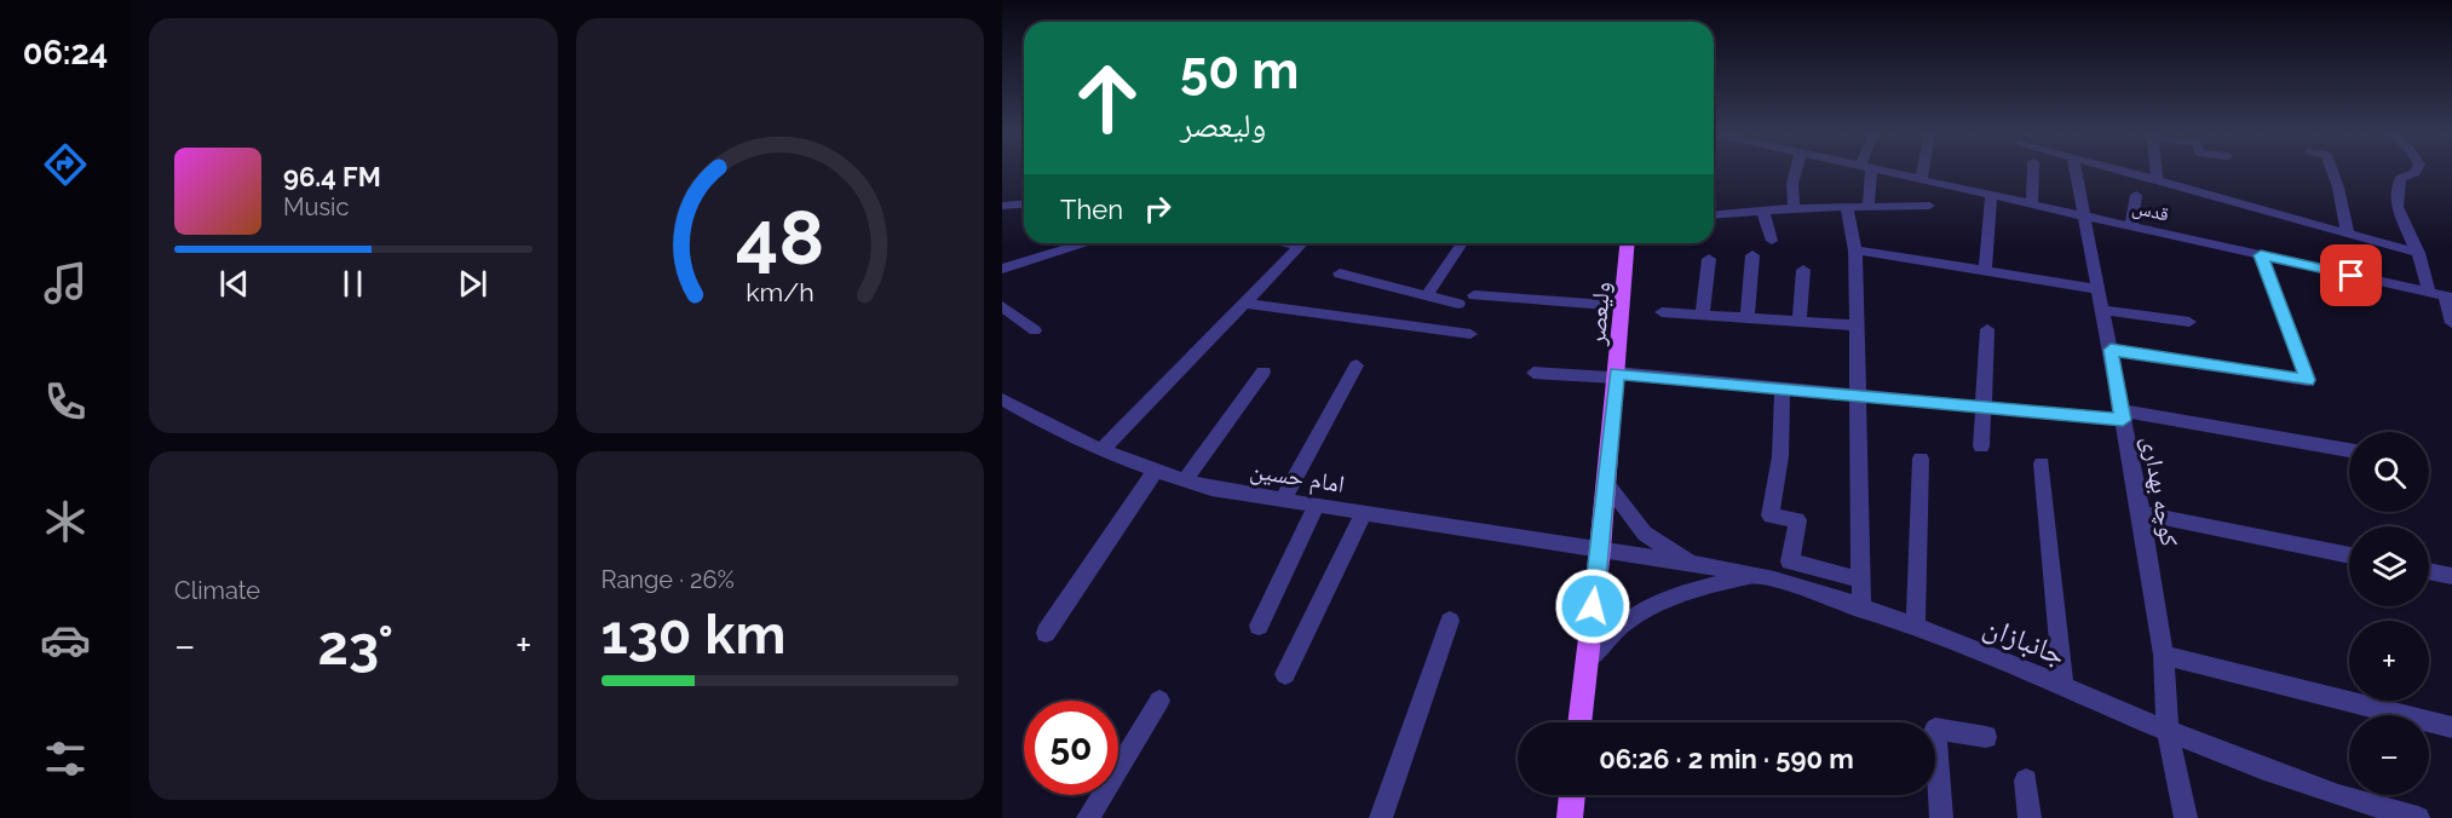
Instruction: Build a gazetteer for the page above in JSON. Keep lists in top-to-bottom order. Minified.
{"streets":{"main road":["ولیعصر"],"street":["قدس","امام حسین","کوچه بهداری","جانبازان"]},"crossings":[["قدس","کوچه بهداری"],["ولیعصر","امام حسین"],["ولیعصر","جانبازان"],["امام حسین","جانبازان"],["کوچه بهداری","جانبازان"]],"page":{"tabs":"06:24","turn":["50 m","ولیعصر"],"song":["96.4 FM","Music"],"then":"Then","map_buttons":["+","−"],"tile":["Climate",["Range · 26%","130 km"]],"heat":["−","23°","+"],"limit":"50","trip":"06:26 · 2 min · 590 m","gauge":["48","km/h"]}}
